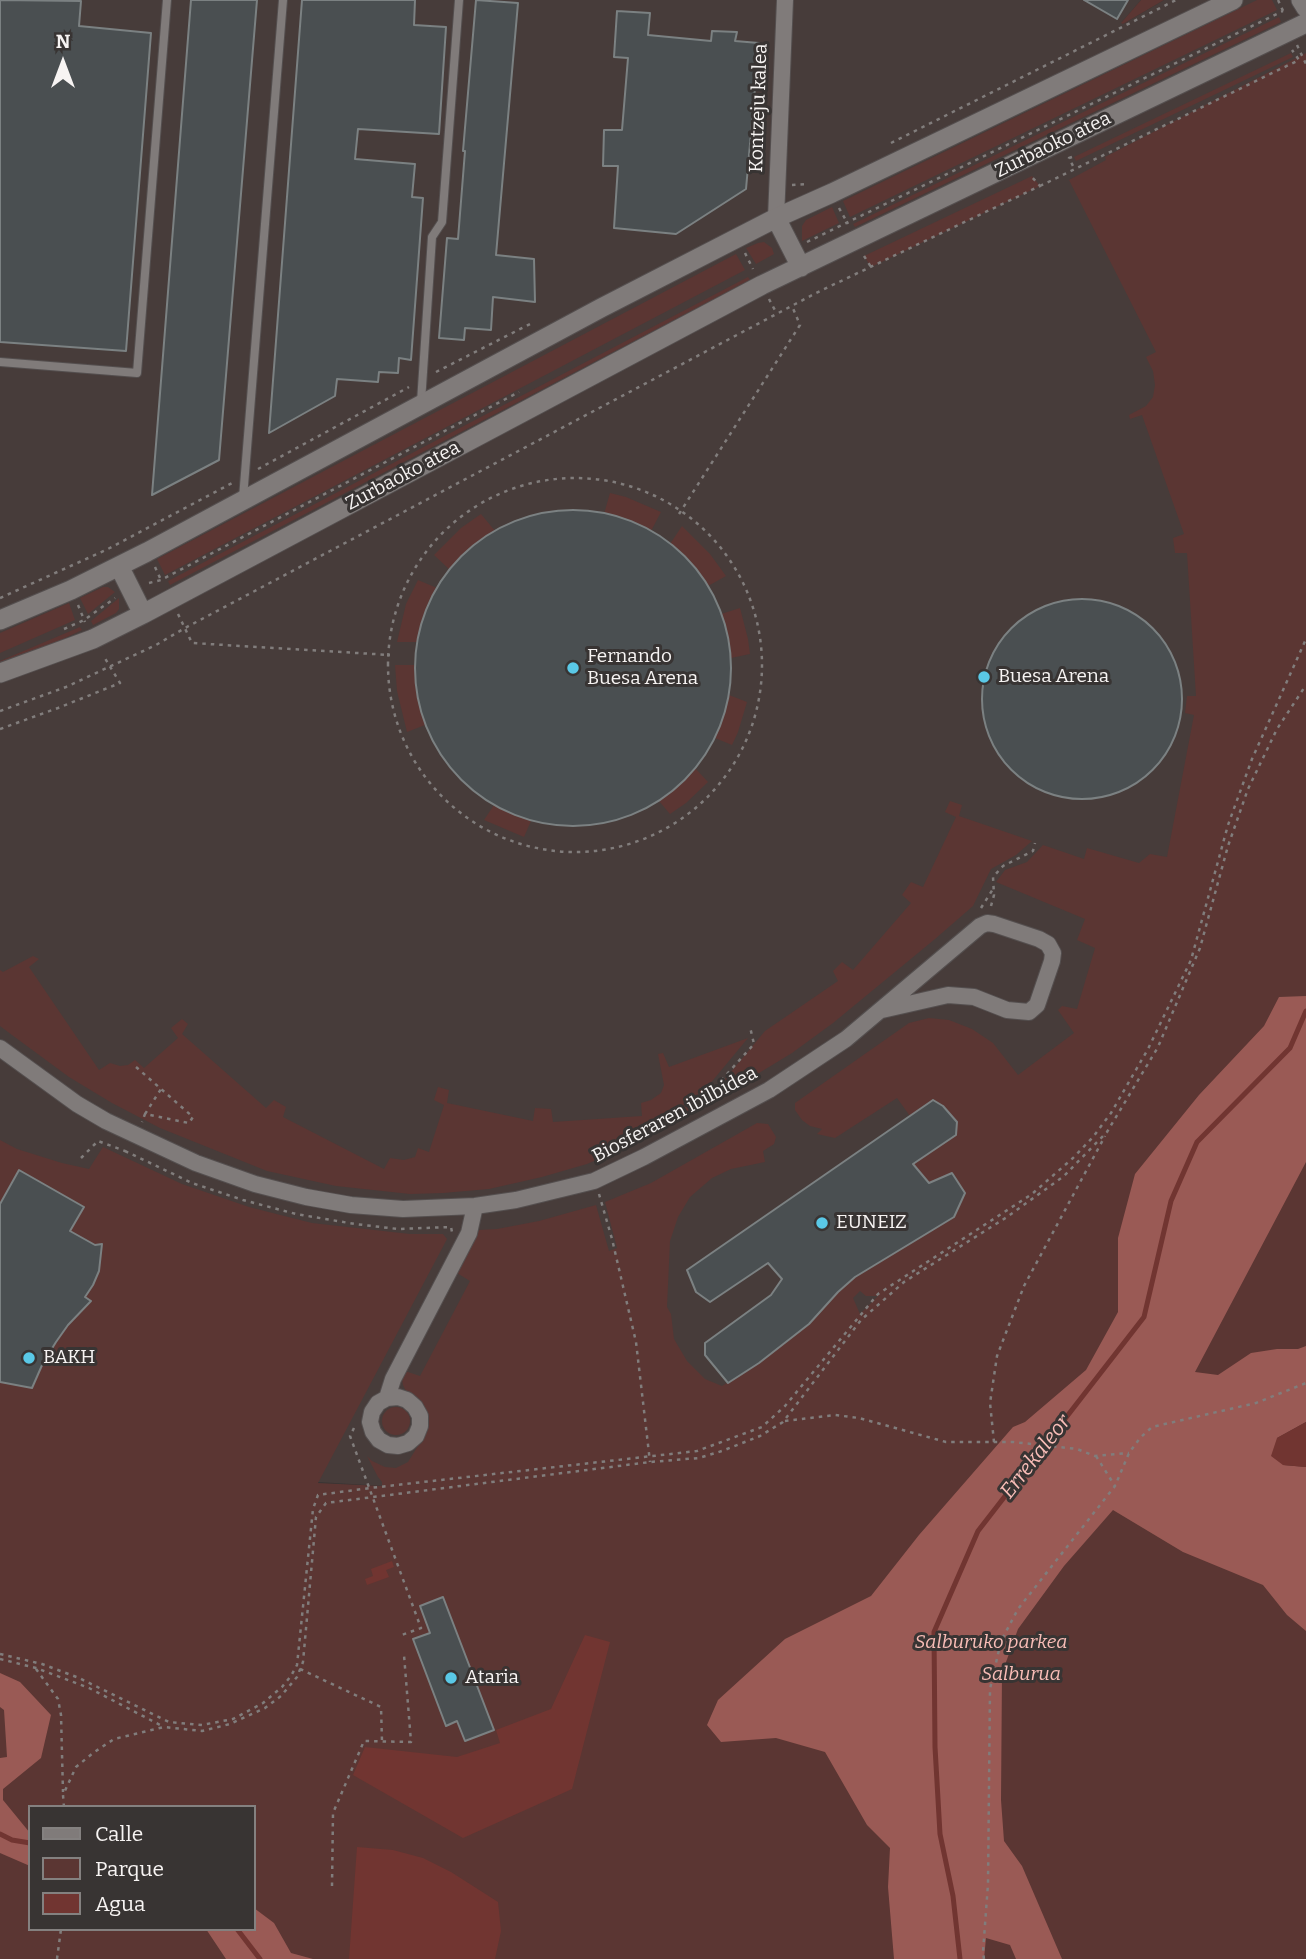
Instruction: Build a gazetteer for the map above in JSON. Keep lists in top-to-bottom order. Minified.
{"streets":{"street":["Kontzeju kalea","Zurbaoko atea","Biosferaren ibilbidea"]},"water":["Errekaleor"],"parks":["Salburuko parkea","Salburua"],"places":["Fernando Buesa Arena","Buesa Arena","EUNEIZ","BAKH","Ataria"],"legend":["Calle","Parque","Agua"],"north":"top"}
